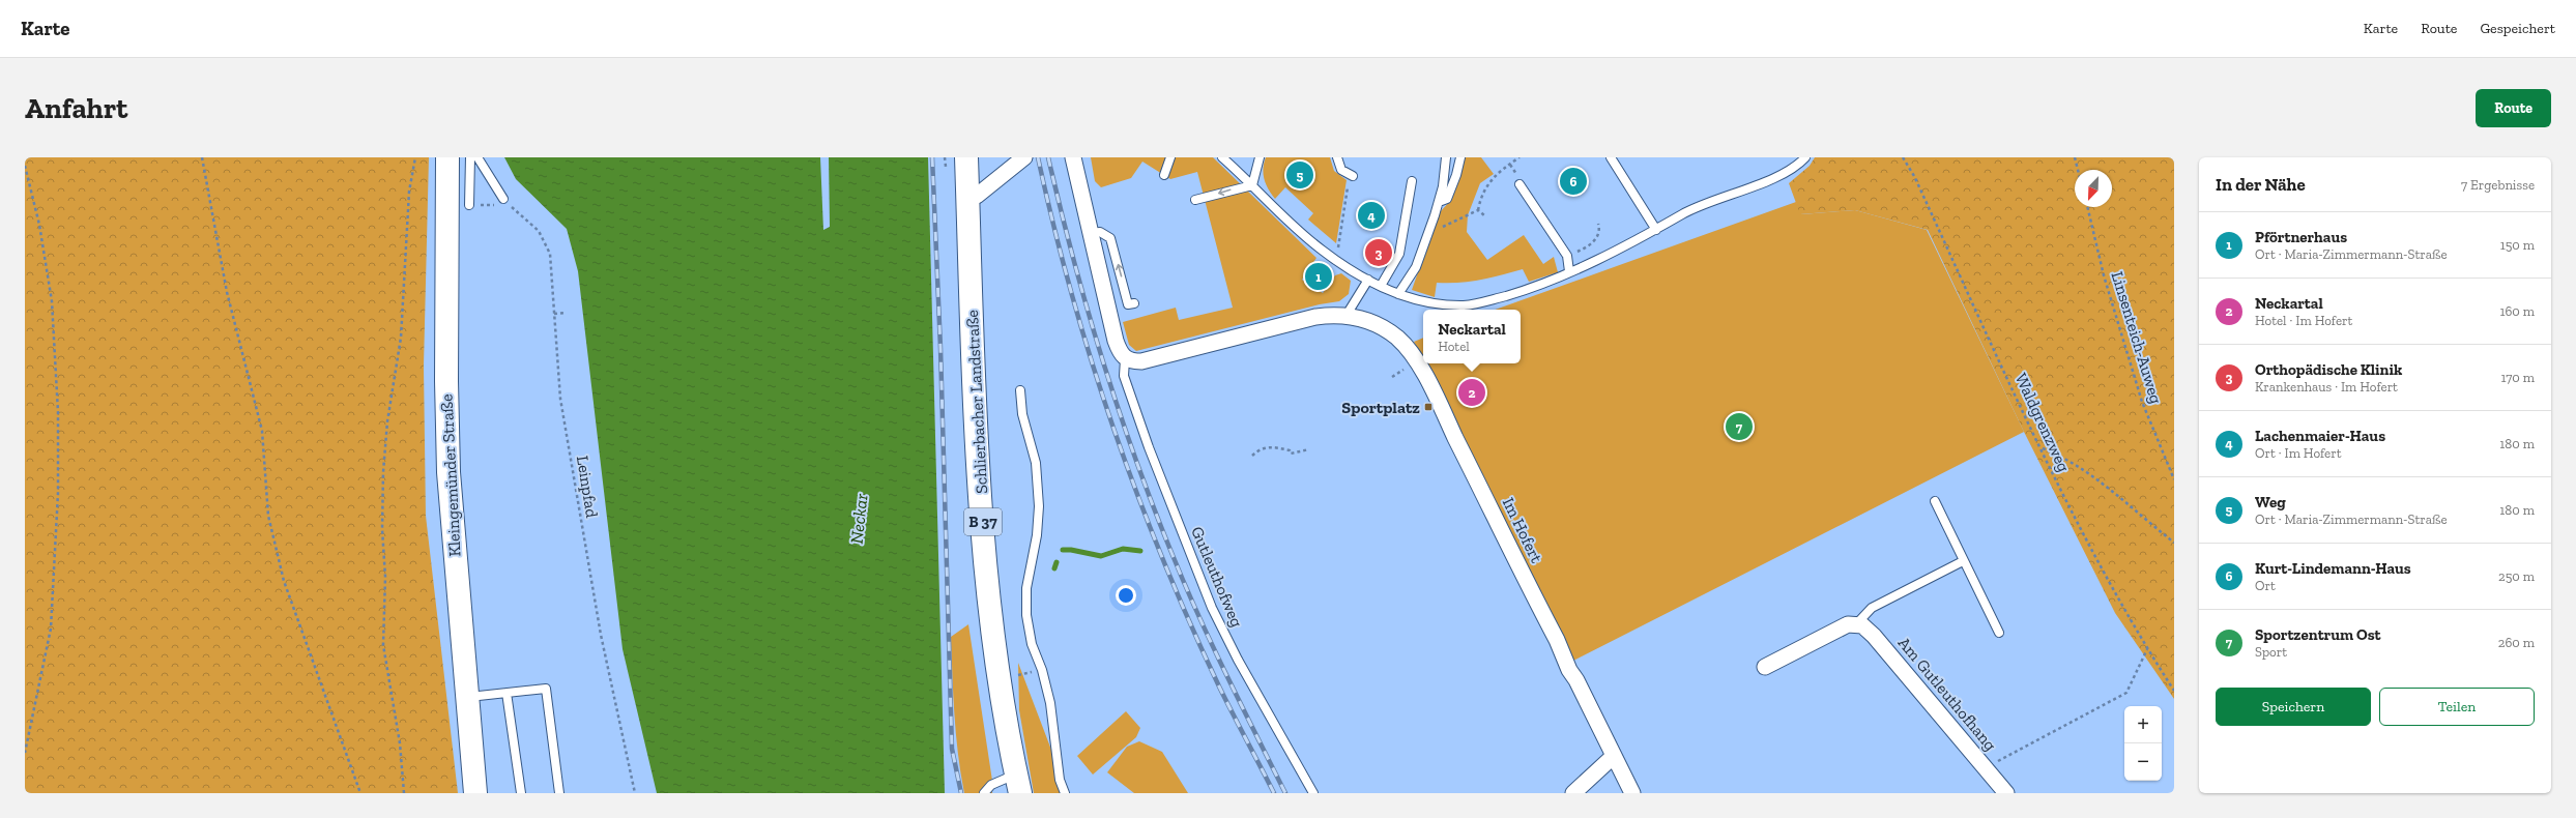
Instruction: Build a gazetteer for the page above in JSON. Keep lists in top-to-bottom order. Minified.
{"streets":{"main road":["Schlierbacher Landstraße","Kleingemünder Straße","B 37"],"street":["Im Hofert","Am Gutleuthofhang"],"lane":["Gutleuthofweg"],"path":["Linsenteich-Auweg","Waldgrenzweg","Leinpfad"]},"water":["Neckar"],"places":{"transit":["Sportplatz"]},"north":"bottom left","page":{"header":"Karte","nav":["Karte","Route","Gespeichert"],"buttons":["Route",["Speichern","Teilen"]],"title":"Anfahrt","heading":["In der Nähe","7 Ergebnisse"],"pins":["5","6","4","3","1","2","7"],"list":[{"mark":"1","name":"Pförtnerhaus","note":"Ort · Maria-Zimmermann-Straße","value":"150 m"},{"mark":"2","name":"Neckartal","note":"Hotel · Im Hofert","value":"160 m"},{"mark":"3","name":"Orthopädische Klinik","note":"Krankenhaus · Im Hofert","value":"170 m"},{"mark":"4","name":"Lachenmaier-Haus","note":"Ort · Im Hofert","value":"180 m"},{"mark":"5","name":"Weg","note":"Ort · Maria-Zimmermann-Straße","value":"180 m"},{"mark":"6","name":"Kurt-Lindemann-Haus","note":"Ort","value":"250 m"},{"mark":"7","name":"Sportzentrum Ost","note":"Sport","value":"260 m"}],"popup":["Neckartal","Hotel"],"map_buttons":["+","−"]}}
